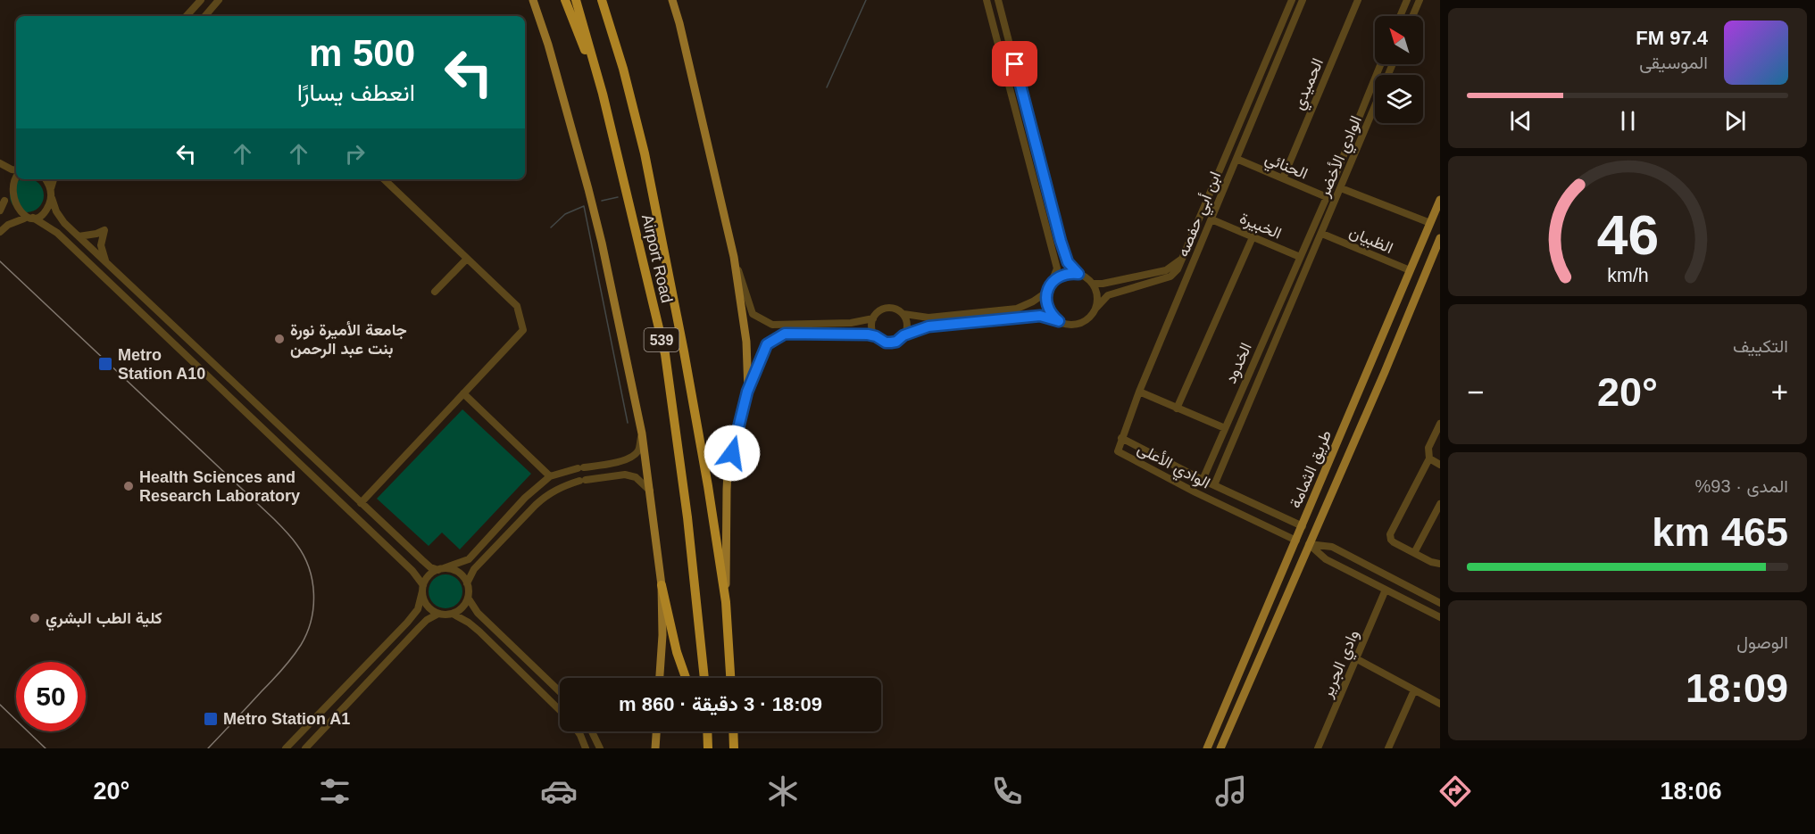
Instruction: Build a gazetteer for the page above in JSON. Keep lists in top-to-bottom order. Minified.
{"streets":{"highway":["Airport Road","539"],"main road":["طريق الثمامة"],"street":["الحميدي","الوادي الأخضر","الحنائي","ابن أبي حفصه","الخبيرة","الظبيان","الخدود","الوادي الأعلى","وادي الجرير"]},"crossings":[["الحميدي","الحنائي"],["الوادي الأخضر","الحنائي"],["الوادي الأخضر","الخبيرة"],["الوادي الأخضر","الظبيان"],["الوادي الأخضر","الخدود"],["الحنائي","ابن أبي حفصه"],["ابن أبي حفصه","الخبيرة"],["ابن أبي حفصه","الوادي الأعلى"],["الخبيرة","الخدود"],["الظبيان","طريق الثمامة"],["الخدود","الوادي الأعلى"],["الوادي الأعلى","طريق الثمامة"]],"places":{"other":["جامعة الأميرة نورة بنت عبد الرحمن","Health Sciences and Research Laboratory","كلية الطب البشري"],"transit":["Metro Station A10","Metro Station A1"]},"north":"top left","page":{"turn":["500 m","انعطف يسارًا"],"song":["97.4 FM","الموسيقى"],"tile":["التكييف",["المدى · 93%","465 km"],["الوصول","18:09"]],"heat":["−","20°","+"],"limit":"50","trip":"18:09 · 3 دقيقة · 860 m","tabs":["18:06","20°"],"gauge":["46","km/h"]}}
